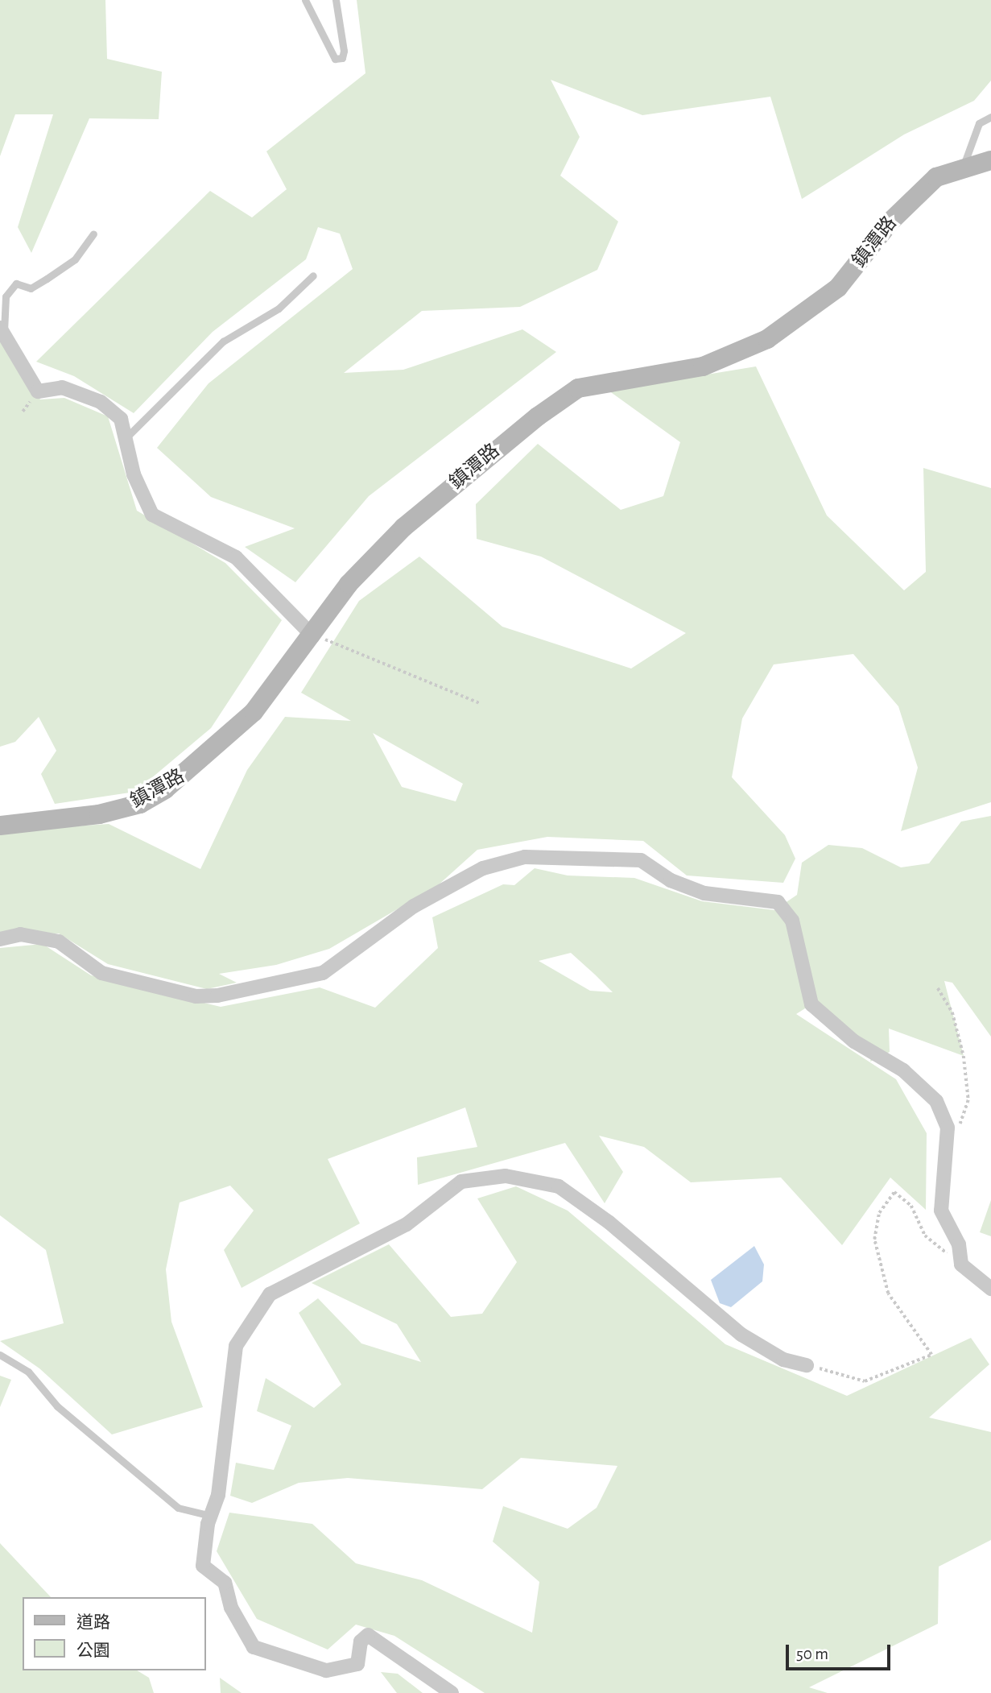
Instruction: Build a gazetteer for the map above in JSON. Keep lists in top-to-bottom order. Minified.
{"streets":{"street":["鎮潭路"]},"legend":["道路","公園"],"scale_bar":"50 m"}
